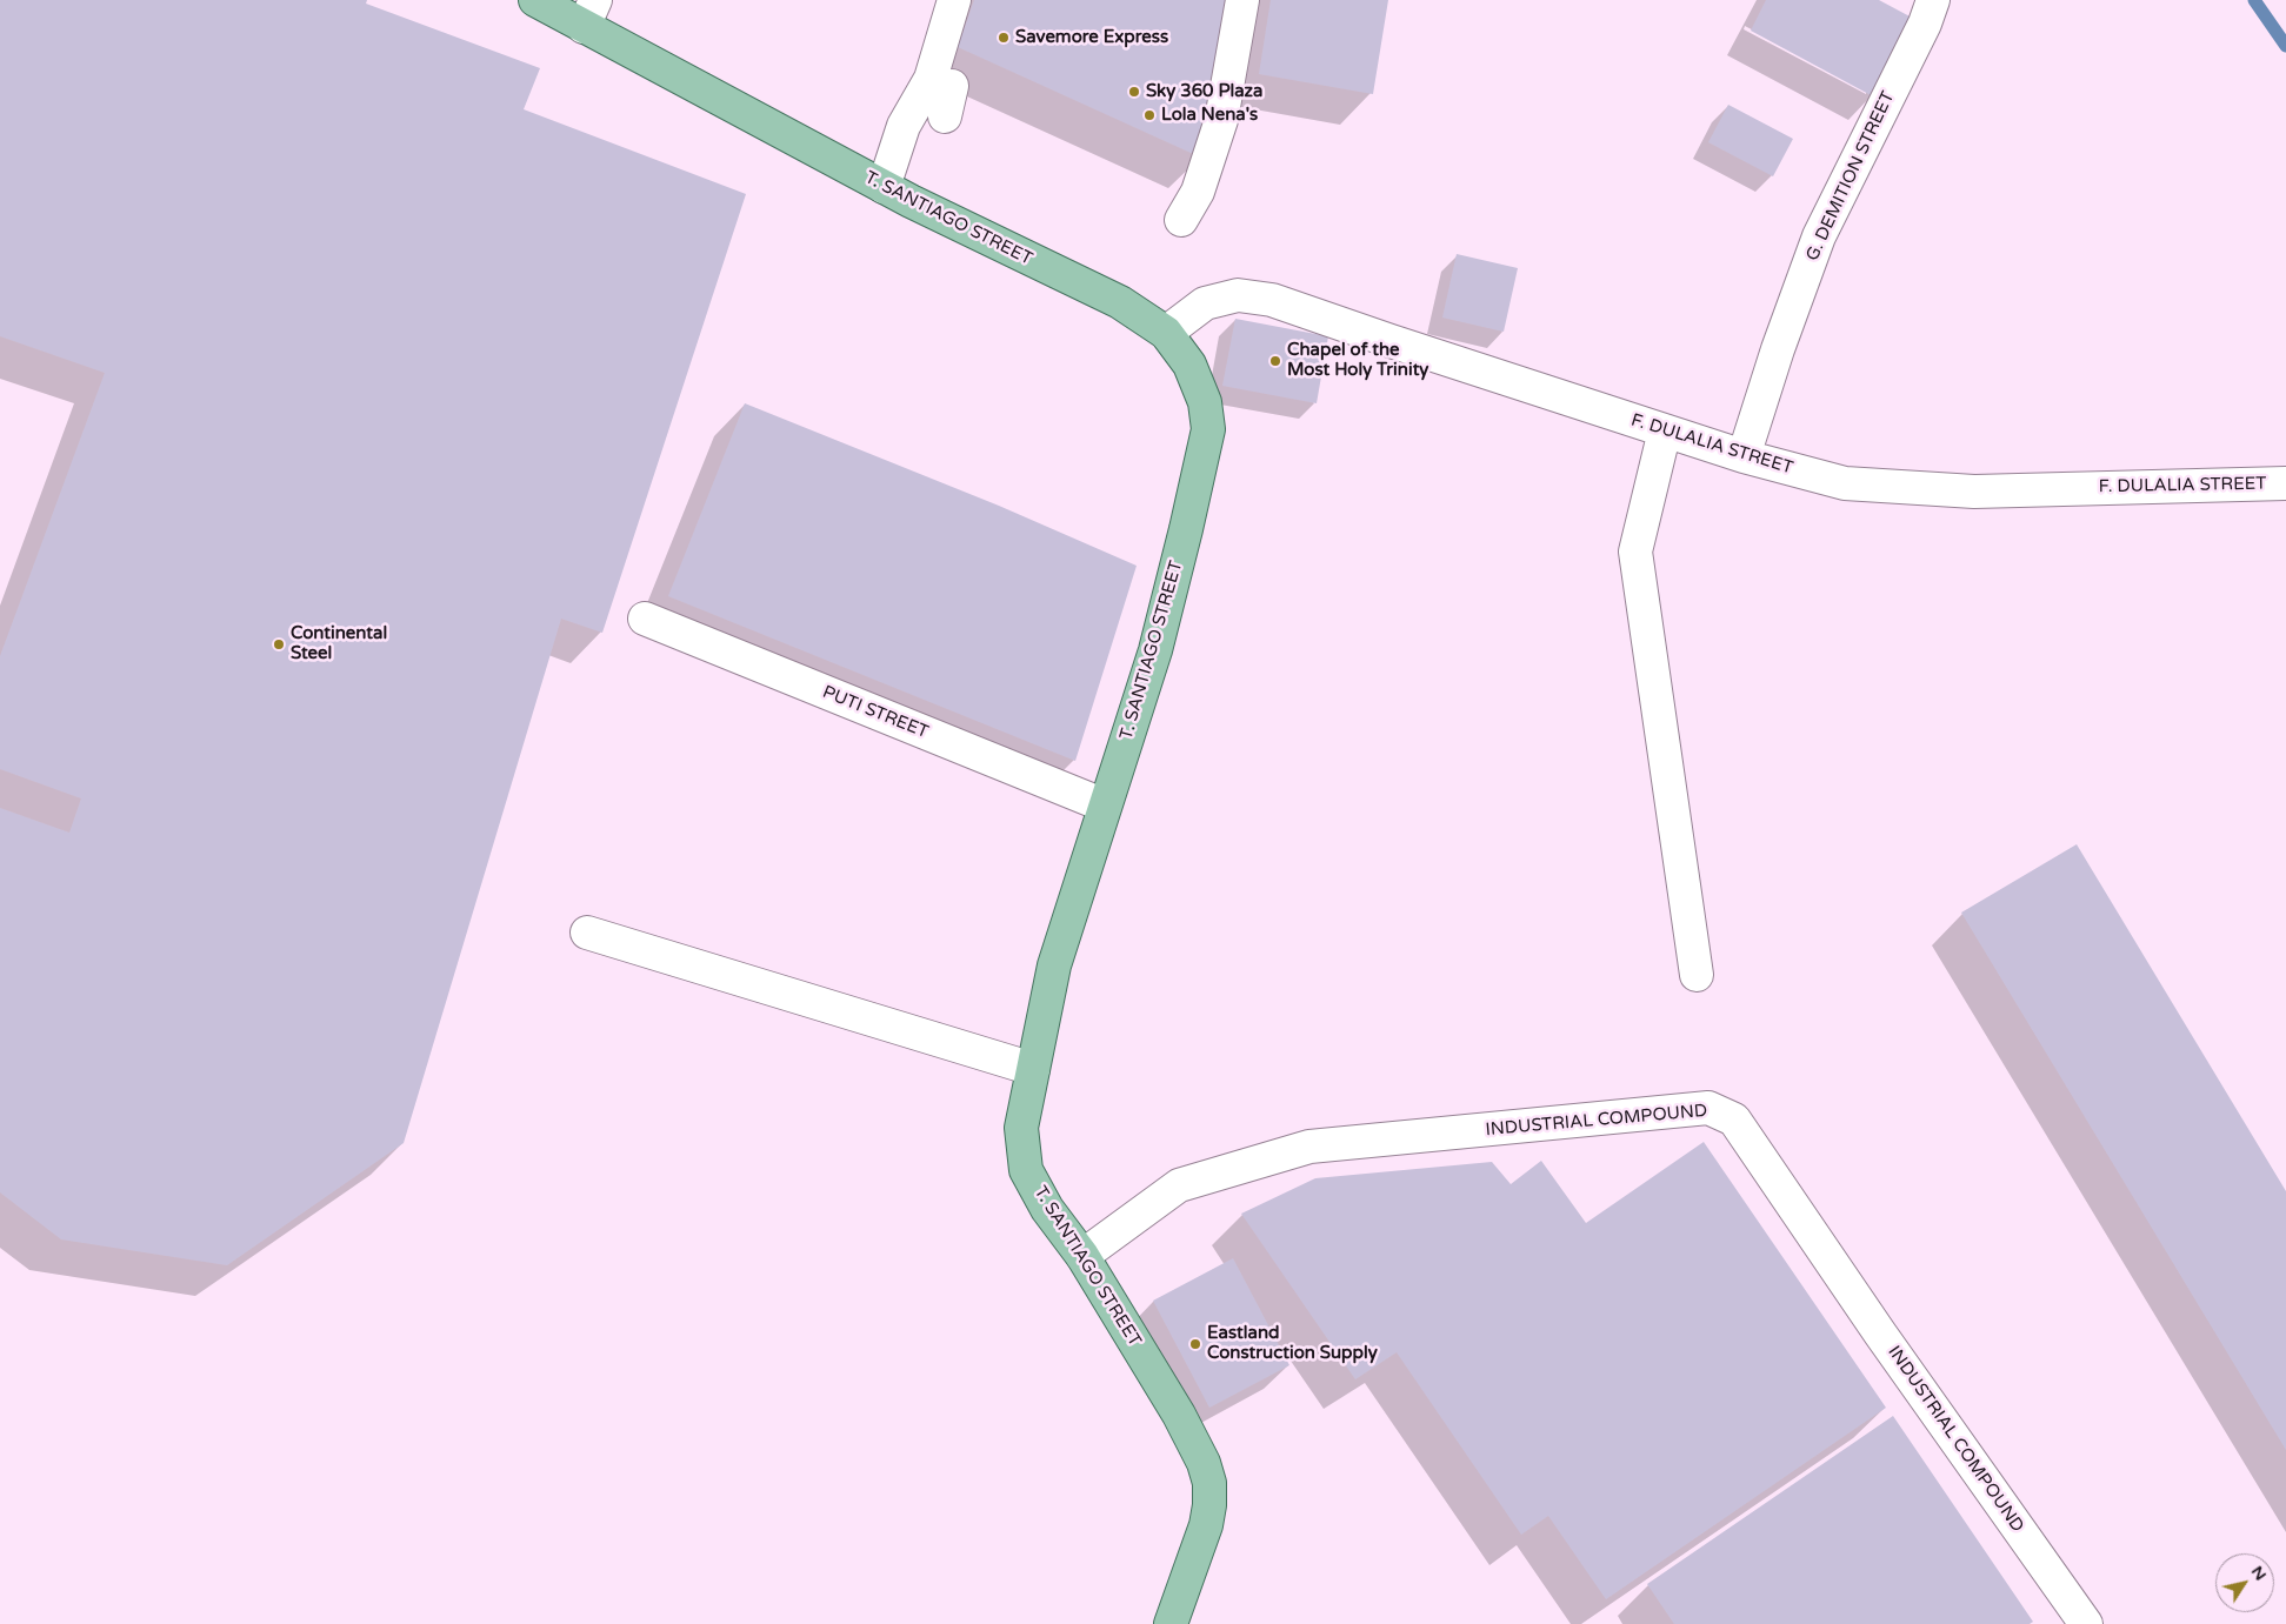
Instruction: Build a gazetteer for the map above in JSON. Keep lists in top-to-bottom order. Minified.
{"streets":{"main road":["T. SANTIAGO STREET"],"street":["G. DEMITION STREET","F. DULALIA STREET","PUTI STREET","INDUSTRIAL COMPOUND"]},"crossings":[["G. DEMITION STREET","F. DULALIA STREET"],["T. SANTIAGO STREET","F. DULALIA STREET"],["T. SANTIAGO STREET","PUTI STREET"],["T. SANTIAGO STREET","INDUSTRIAL COMPOUND"]],"places":["Savemore Express","Sky 360 Plaza","Lola Nena's","Chapel of the Most Holy Trinity","Continental Steel","Eastland Construction Supply"],"north":"top right"}
